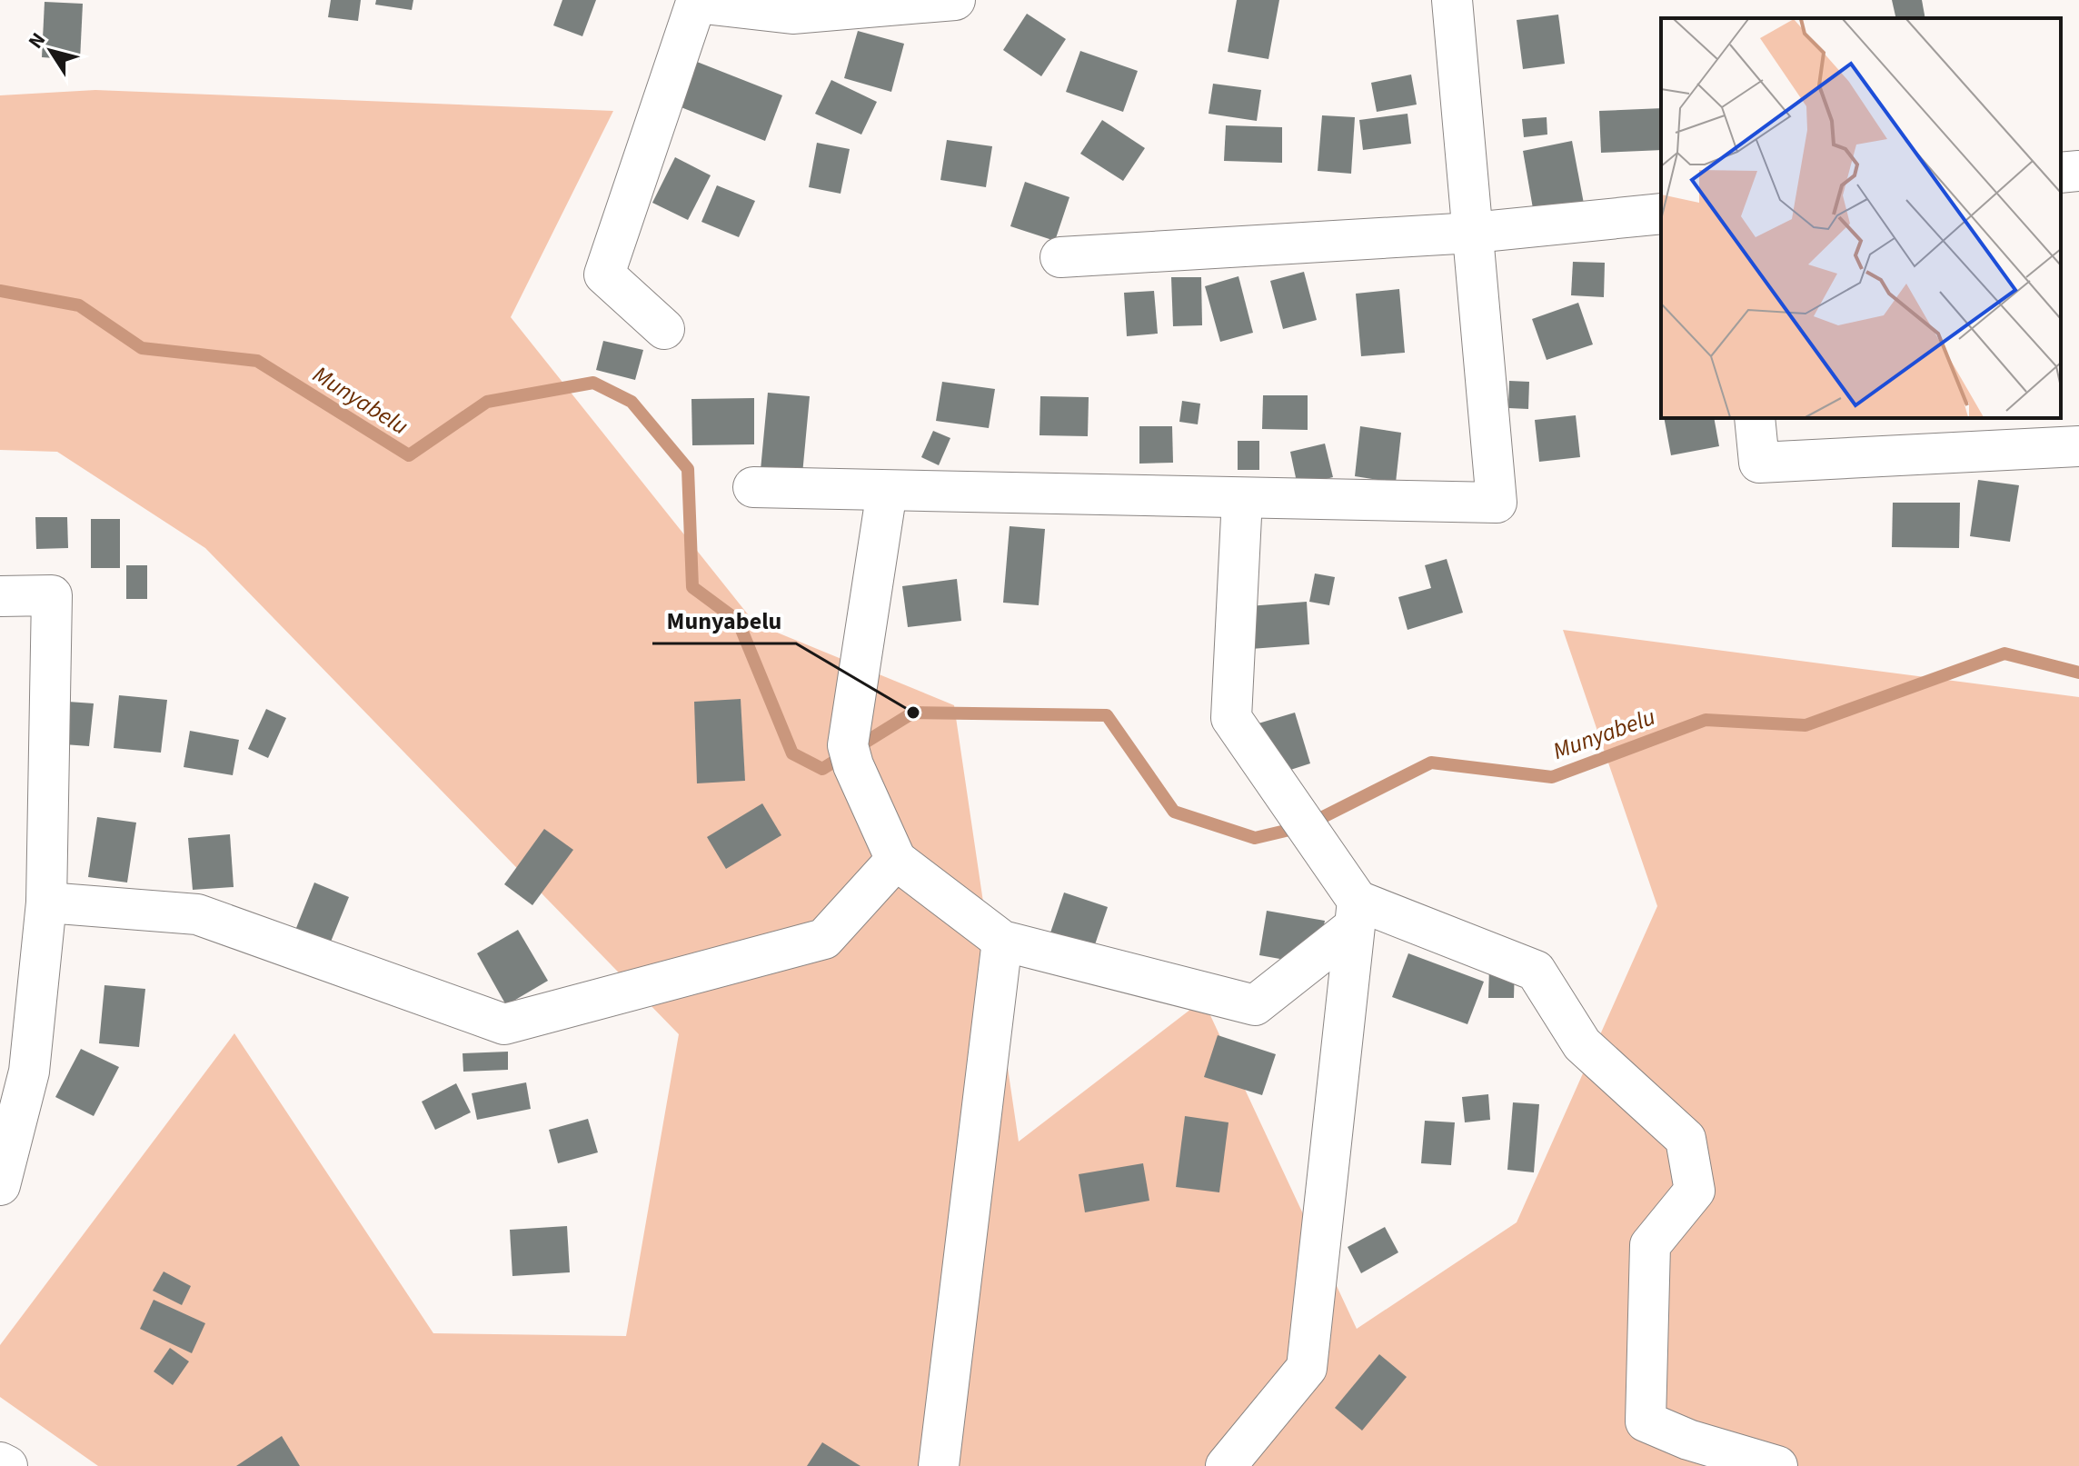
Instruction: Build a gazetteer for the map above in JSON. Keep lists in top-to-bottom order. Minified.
{"water":["Munyabelu"],"places":["Munyabelu"],"north":"top left"}
